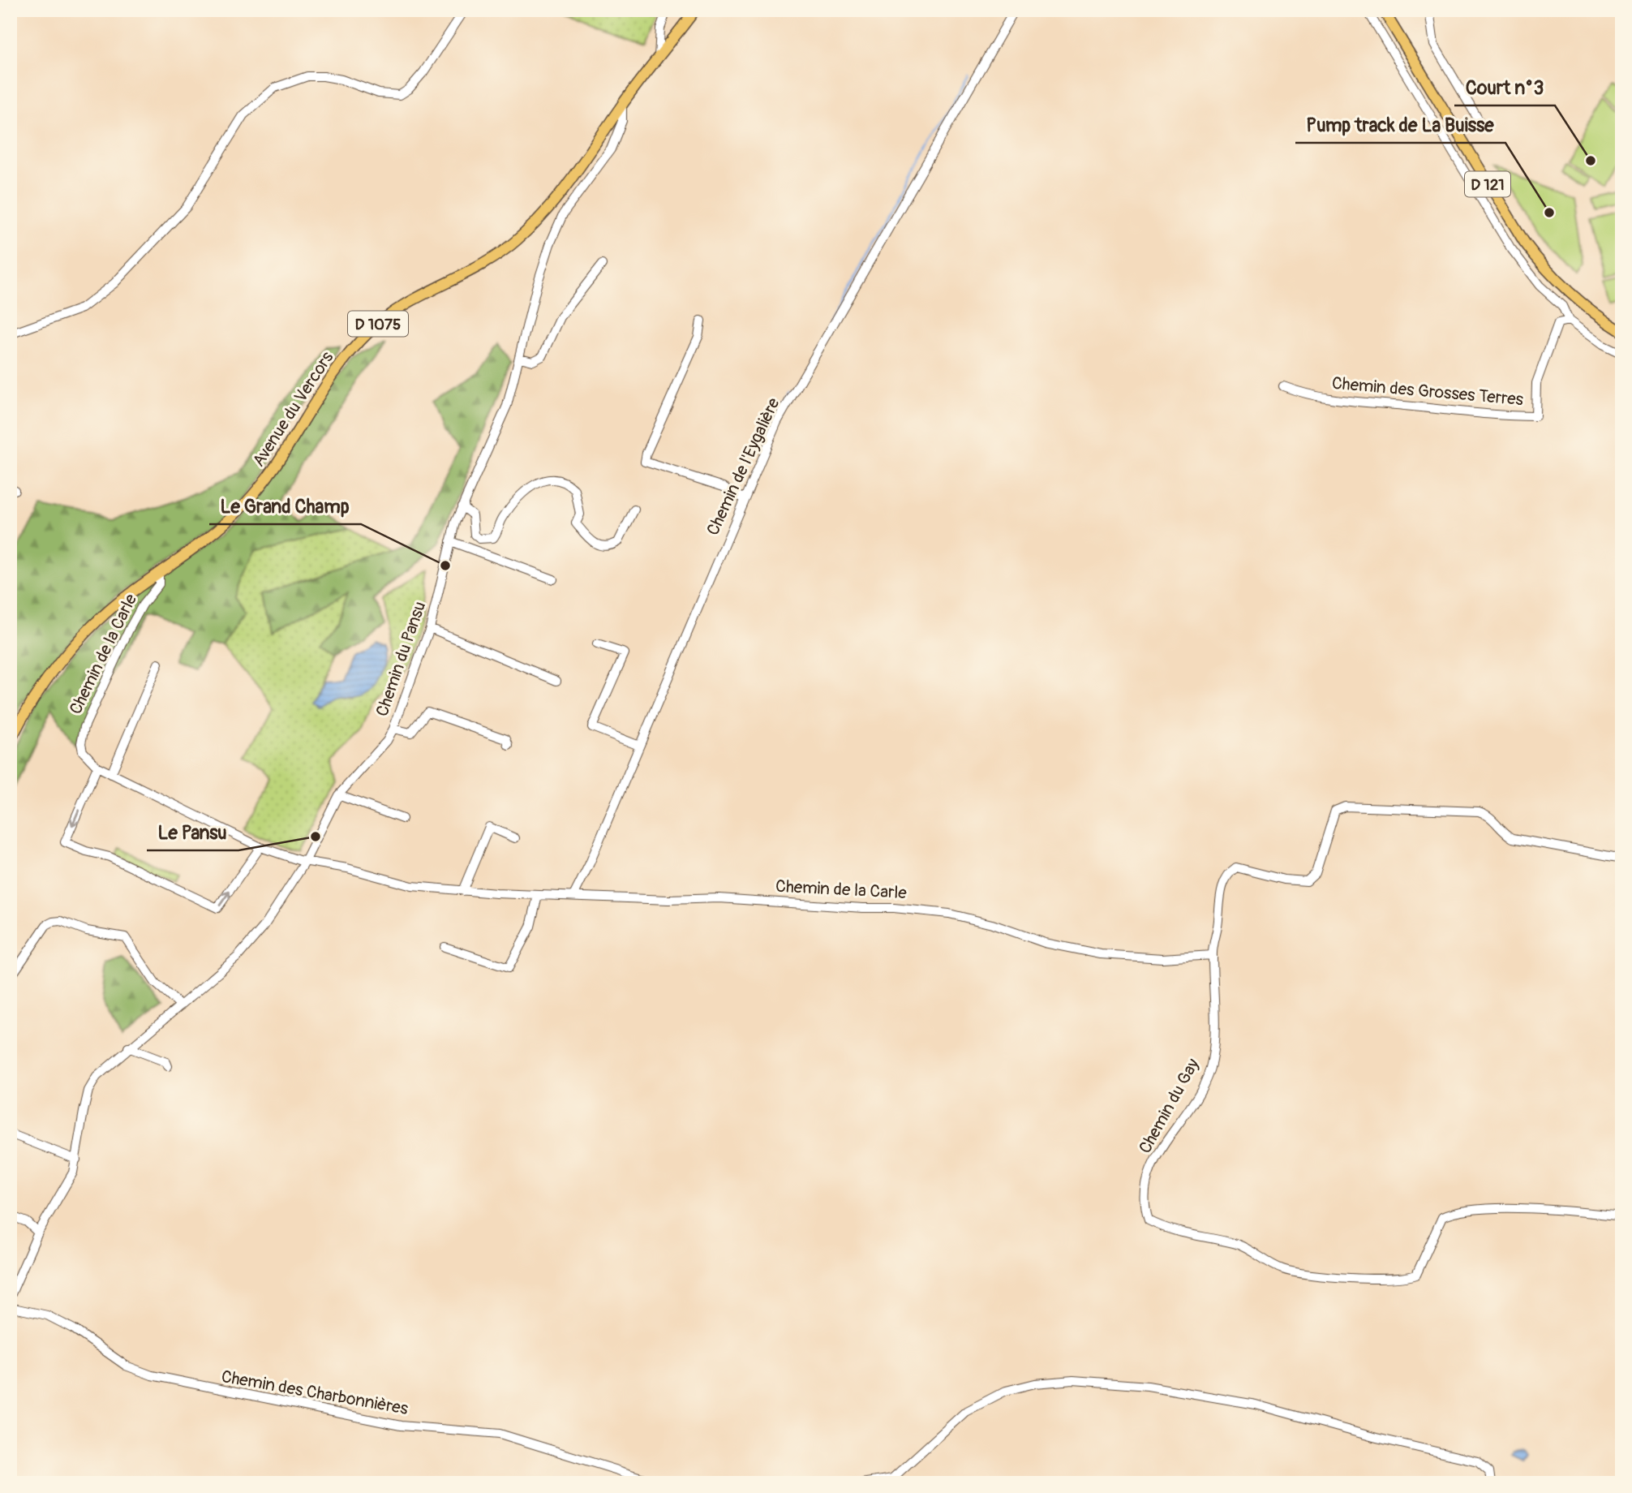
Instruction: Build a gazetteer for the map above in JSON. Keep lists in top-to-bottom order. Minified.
{"streets":{"main road":["D 121","D 1075","Avenue du Vercors"],"street":["Chemin des Grosses Terres","Chemin de l'Eygalière","Chemin de la Carle","Chemin du Pansu","Chemin du Gay","Chemin des Charbonnières"]},"crossings":[["D 1075","Avenue du Vercors"],["Avenue du Vercors","Chemin de la Carle"],["Avenue du Vercors","Chemin du Pansu"],["Chemin de l'Eygalière","Chemin de la Carle"],["Chemin de la Carle","Chemin du Pansu"],["Chemin de la Carle","Chemin du Gay"]],"places":["Court n°3","Pump track de La Buisse","Le Grand Champ","Le Pansu"]}
